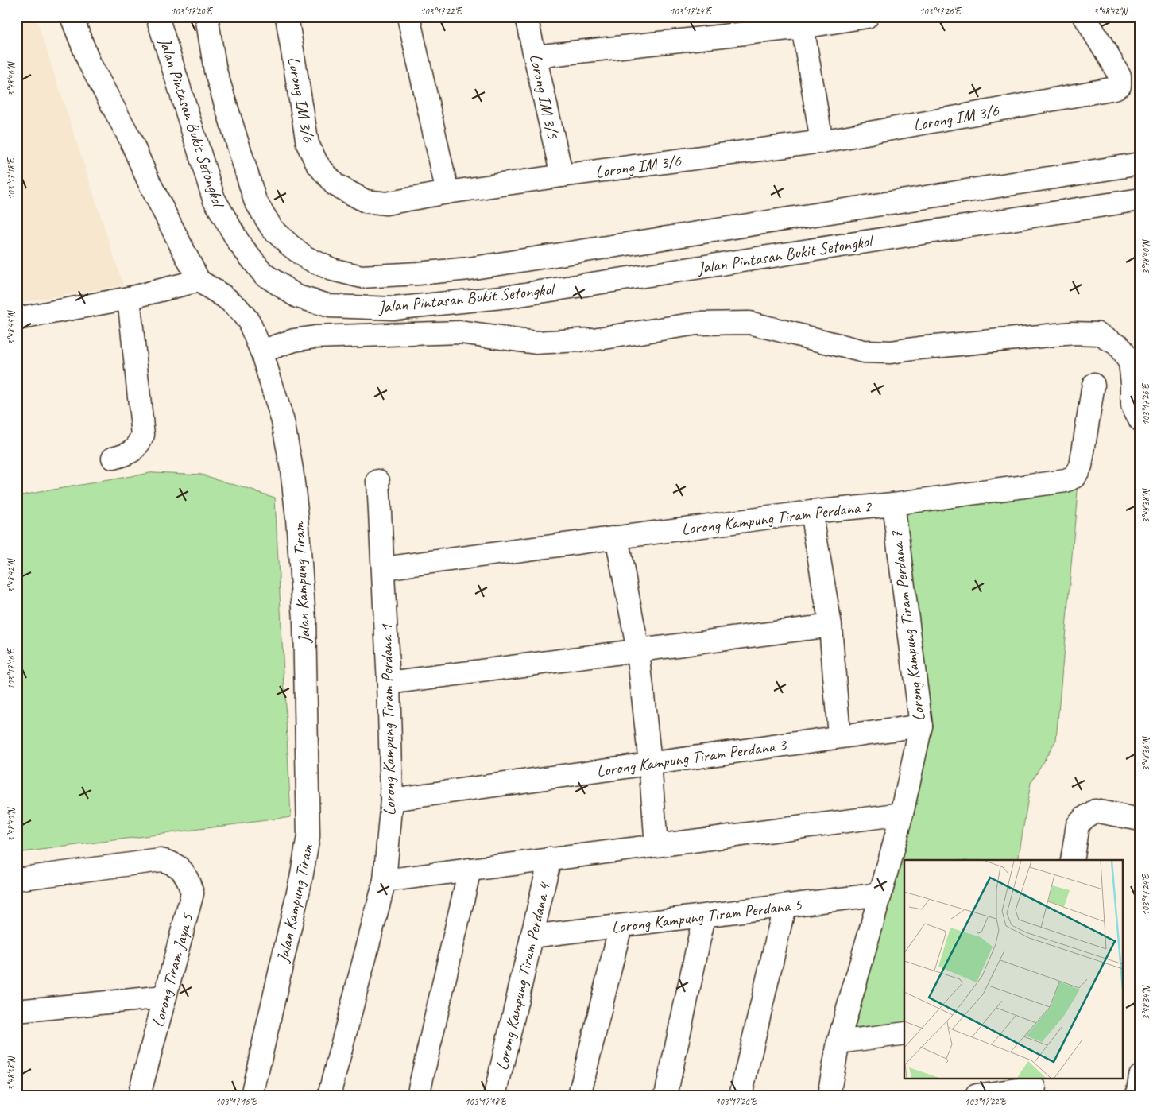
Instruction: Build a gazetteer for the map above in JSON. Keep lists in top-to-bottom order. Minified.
{"streets":{"street":["Lorong IM 3/5","Lorong IM 3/6","Jalan Pintasan Bukit Setongkol","Lorong Kampung Tiram Perdana 2","Jalan Kampung Tiram","Lorong Kampung Tiram Perdana 7","Lorong Kampung Tiram Perdana 1","Lorong Kampung Tiram Perdana 3","Lorong Kampung Tiram Perdana 5","Lorong Tiram Jaya 5","Lorong Kampung Tiram Perdana 4"]},"crossings":[["Lorong IM 3/5","Lorong IM 3/6"],["Lorong Kampung Tiram Perdana 2","Lorong Kampung Tiram Perdana 7"],["Lorong Kampung Tiram Perdana 2","Lorong Kampung Tiram Perdana 1"],["Lorong Kampung Tiram Perdana 7","Lorong Kampung Tiram Perdana 3"],["Lorong Kampung Tiram Perdana 7","Lorong Kampung Tiram Perdana 5"],["Lorong Kampung Tiram Perdana 1","Lorong Kampung Tiram Perdana 3"],["Lorong Kampung Tiram Perdana 5","Lorong Kampung Tiram Perdana 4"]],"coordinates":["103°17'20\"E","103°17'22\"E","103°17'24\"E","103°17'26\"E","3°48'42\"N","3°48'46\"N","103°17'18\"E","3°48'40\"N","3°48'44\"N","3°48'38\"N","103°17'16\"E","3°48'36\"N","3°48'34\"N"]}
